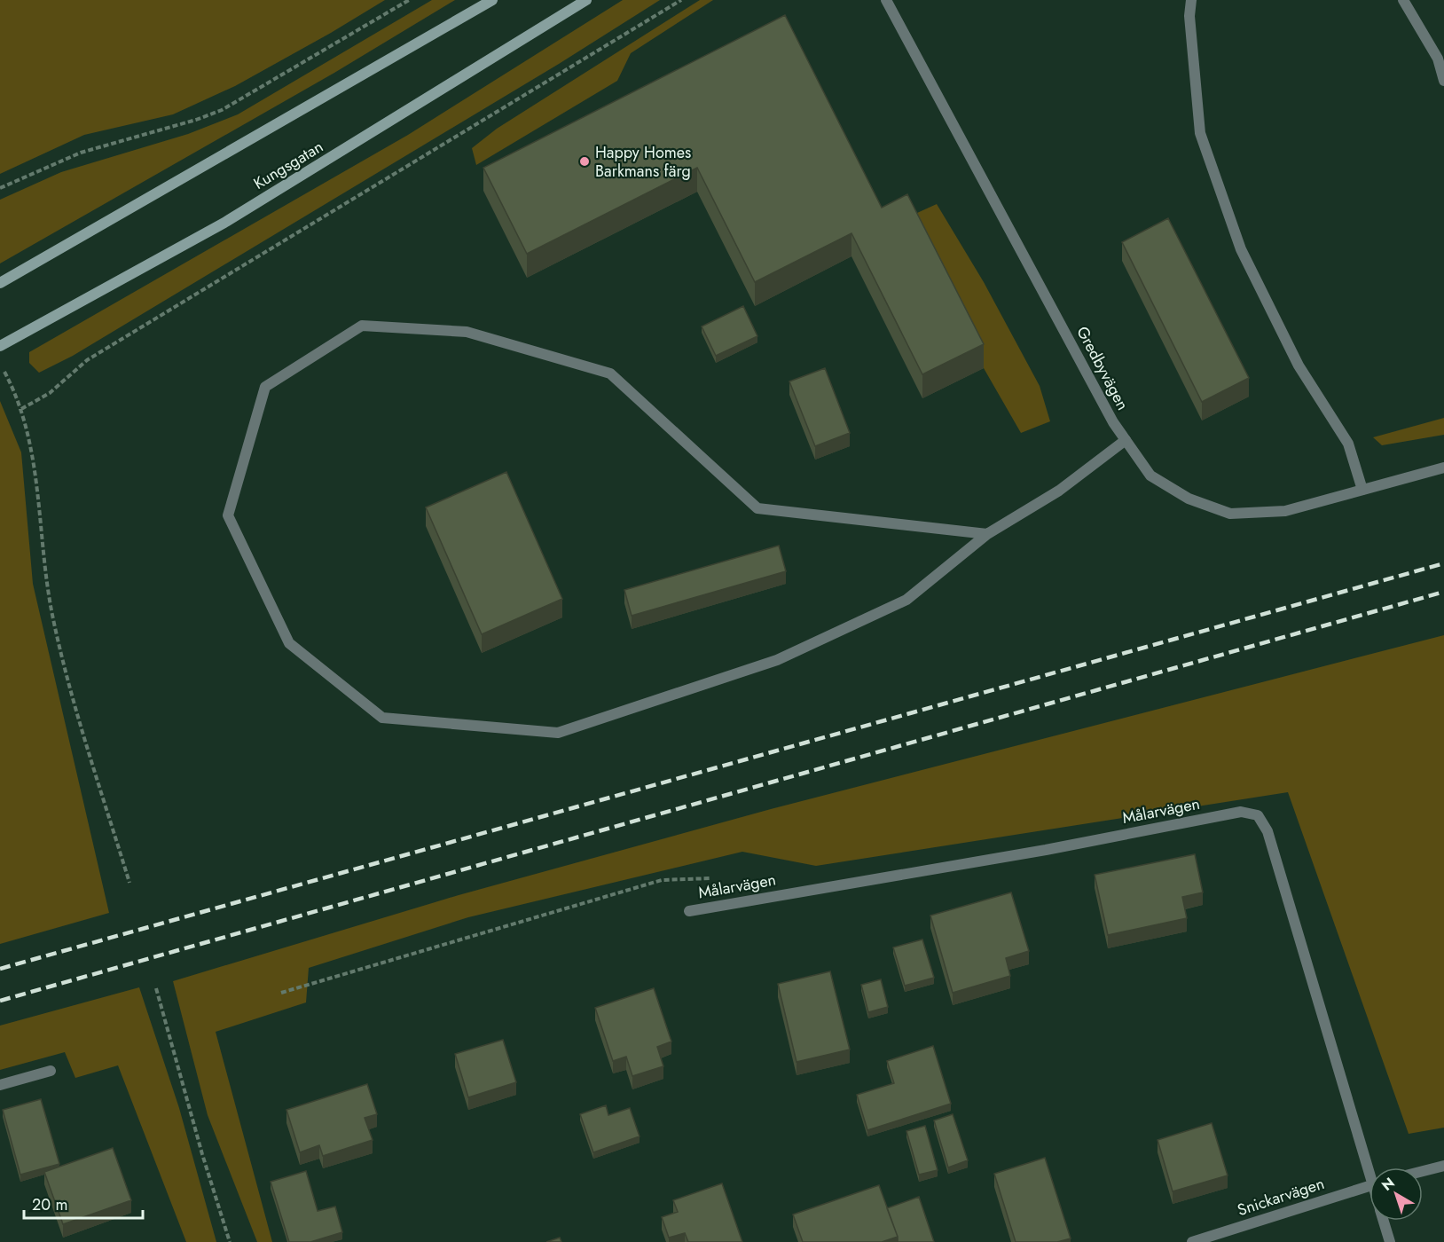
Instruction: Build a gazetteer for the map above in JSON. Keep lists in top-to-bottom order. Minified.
{"streets":{"main road":["Kungsgatan"],"street":["Gredbyvägen","Målarvägen","Snickarvägen"]},"places":["Happy Homes Barkmans färg"],"scale_bar":"20 m","north":"top left"}
